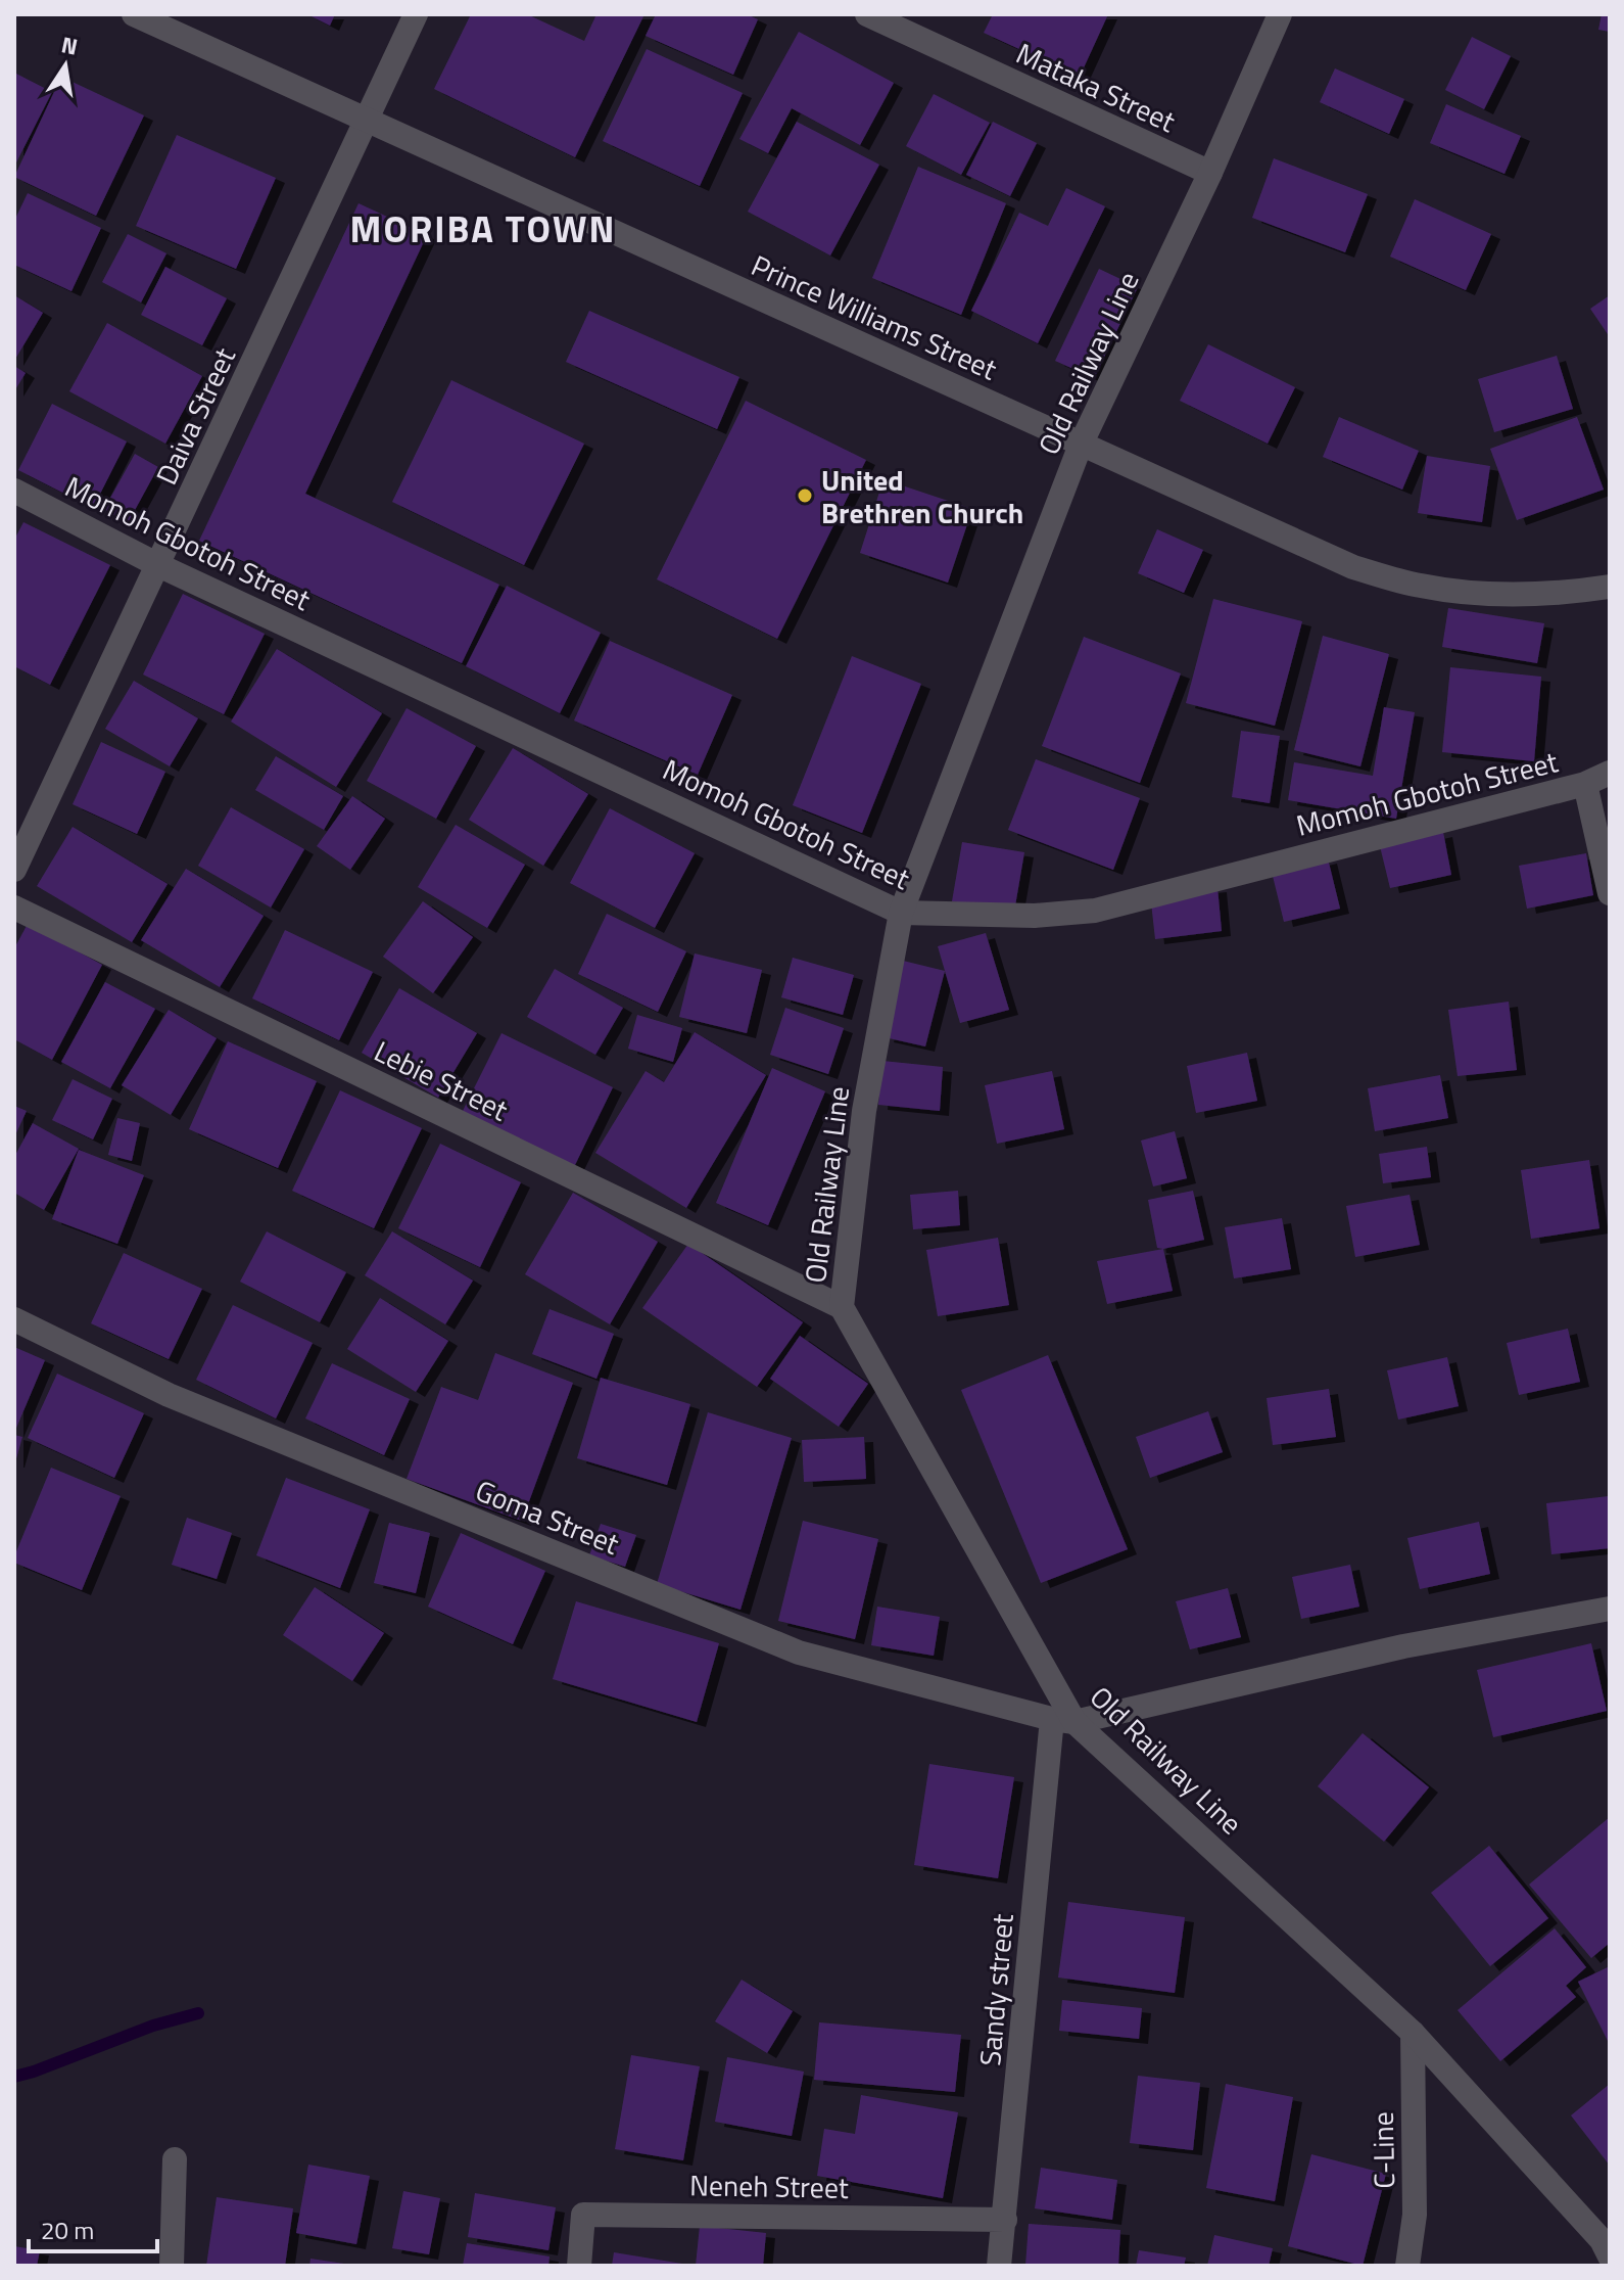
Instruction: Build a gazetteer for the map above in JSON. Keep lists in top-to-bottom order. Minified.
{"streets":{"street":["Mataka Street","Prince Williams Street","Old Railway Line","Daiva Street","Momoh Gbotoh Street","Lebie Street","Goma Street","Sandy street","C-Line","Neneh Street"]},"crossings":[["Mataka Street","Old Railway Line"],["Prince Williams Street","Old Railway Line"],["Prince Williams Street","Daiva Street"],["Old Railway Line","Momoh Gbotoh Street"],["Old Railway Line","Lebie Street"],["Old Railway Line","Goma Street"],["Old Railway Line","Sandy street"],["Old Railway Line","C-Line"],["Daiva Street","Momoh Gbotoh Street"],["Goma Street","Sandy street"],["Sandy street","Neneh Street"]],"districts":["MORIBA TOWN"],"places":["United Brethren Church"],"scale_bar":"20 m","north":"top"}
